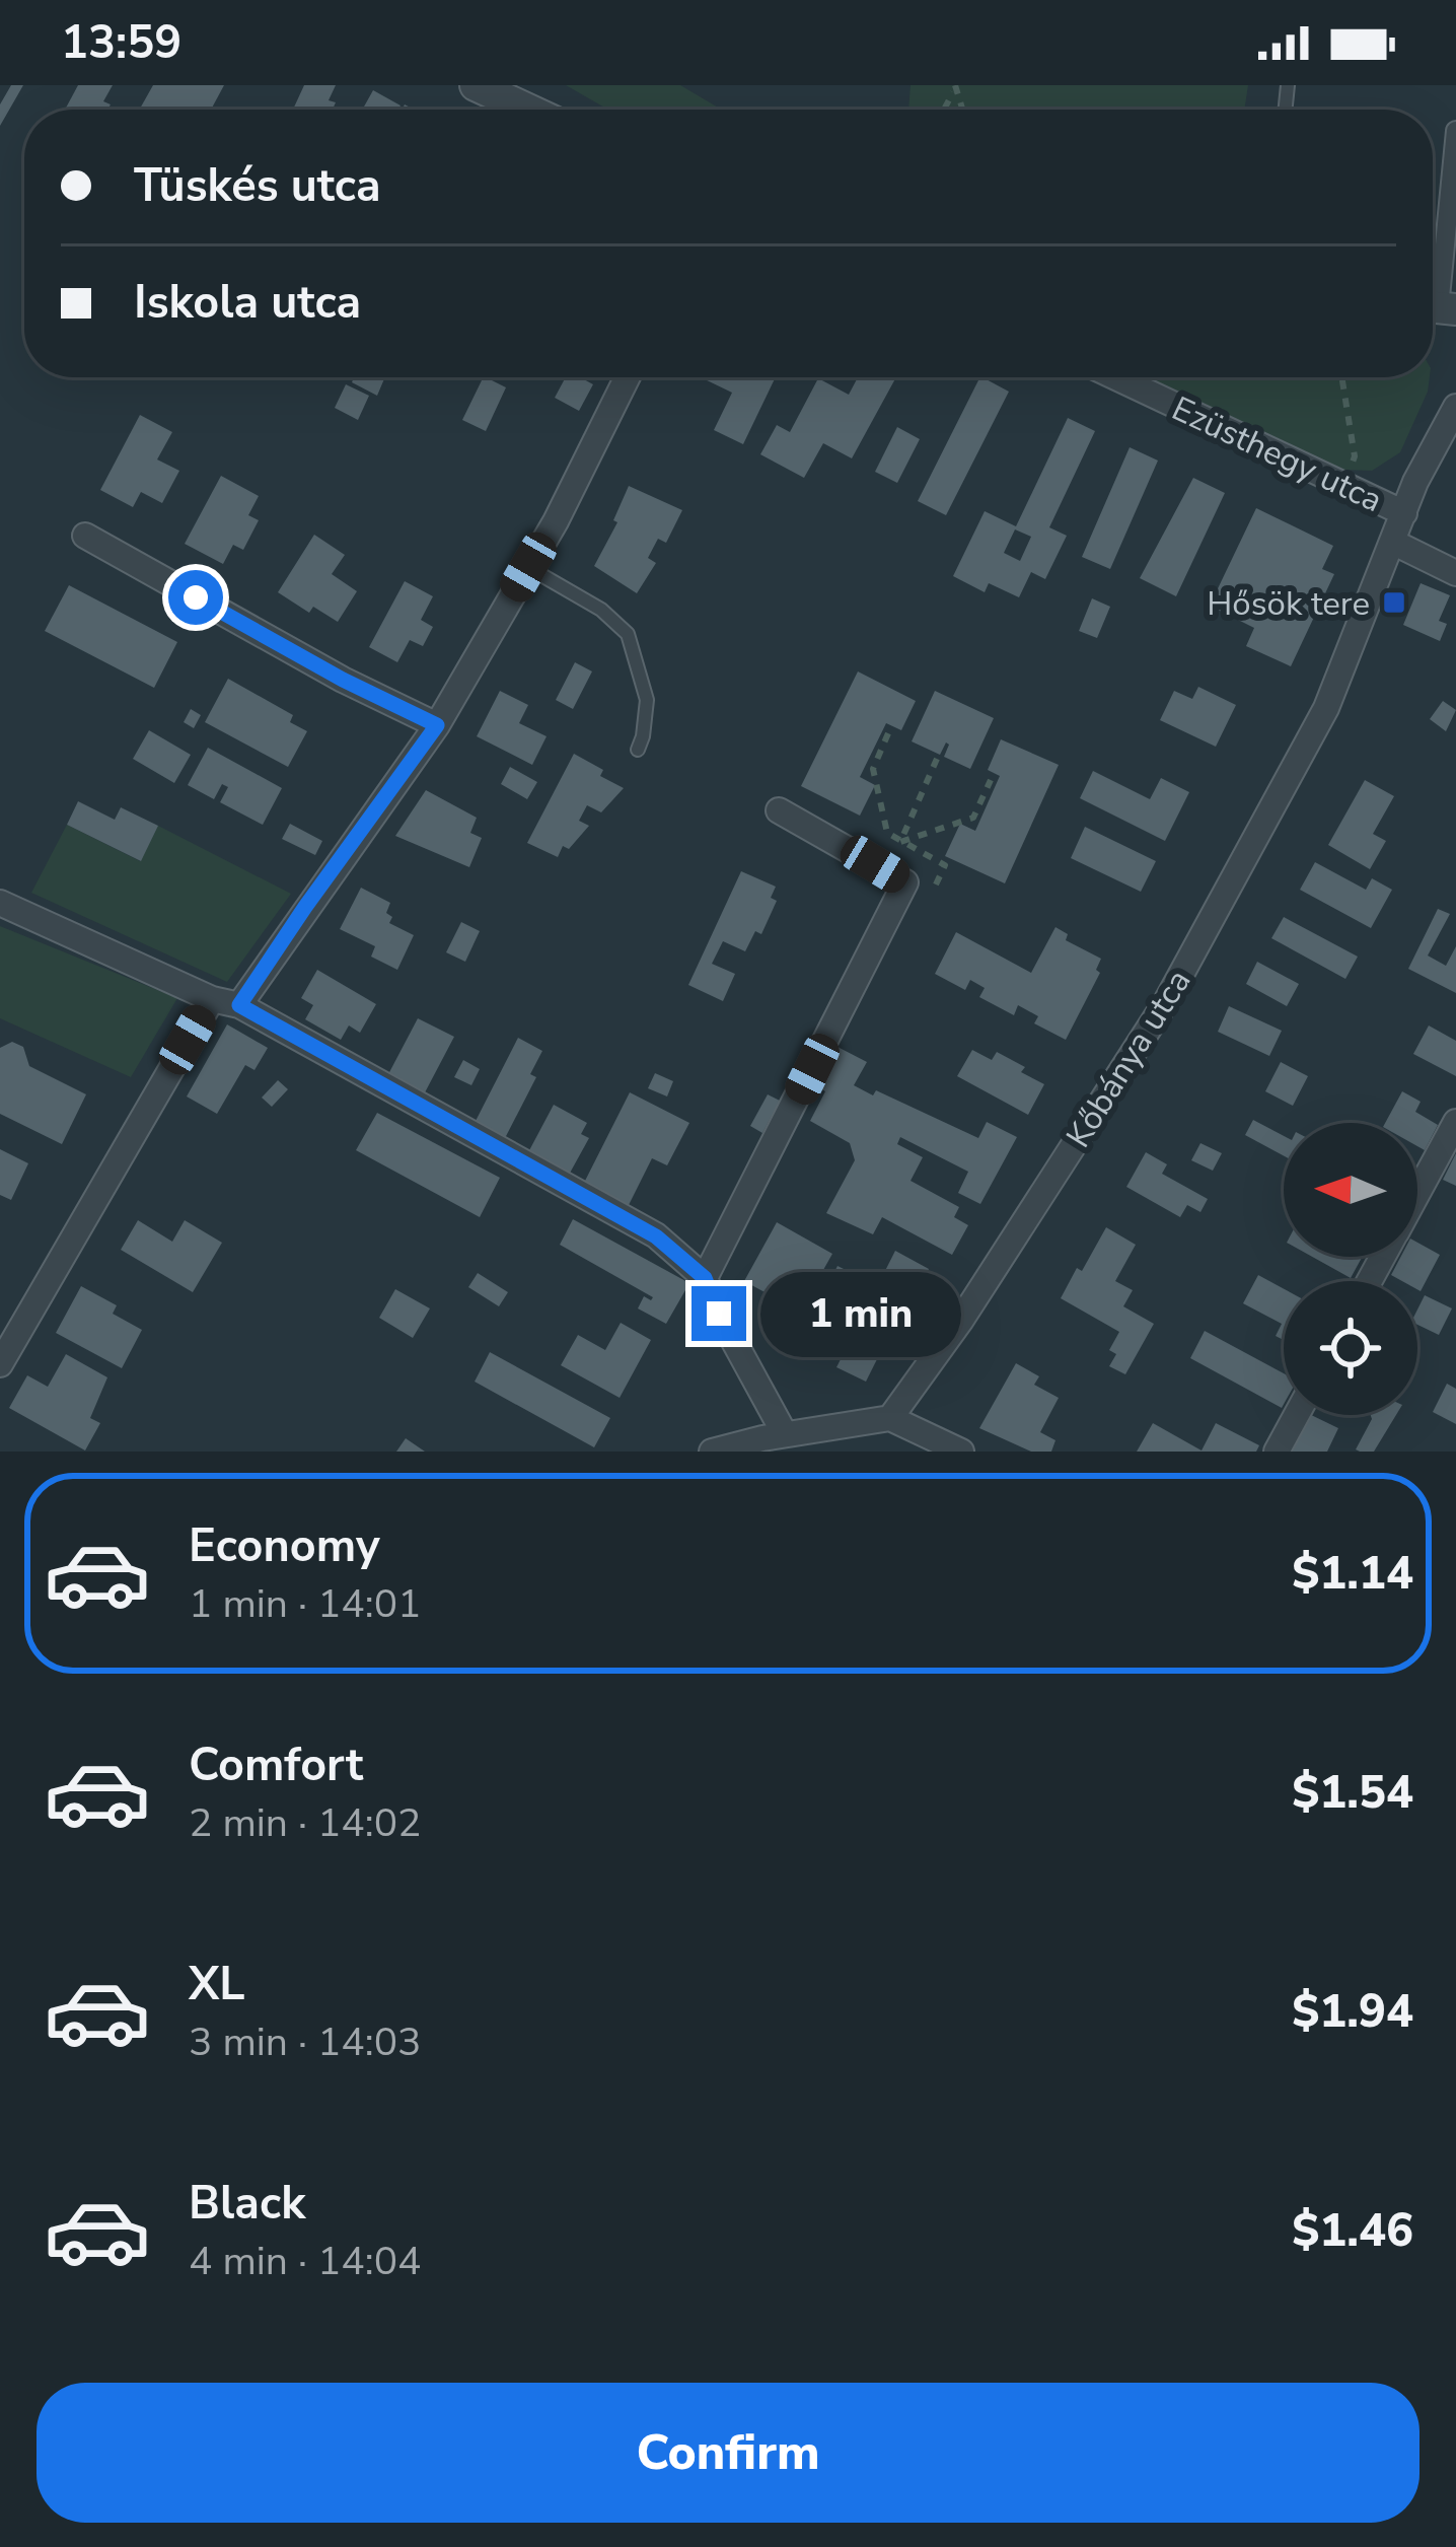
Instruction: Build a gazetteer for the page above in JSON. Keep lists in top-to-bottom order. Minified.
{"streets":{"street":["Ezüsthegy utca","Kőbánya utca"]},"crossings":[["Ezüsthegy utca","Kőbánya utca"]],"places":{"transit":["Hősök tere"]},"north":"left","page":{"status":"13:59","banner":["Tüskés utca","Iskola utca"],"bubble":"1 min","list":[{"name":"Economy","note":"1 min · 14:01","value":"$1.14"},{"name":"Comfort","note":"2 min · 14:02","value":"$1.54"},{"name":"XL","note":"3 min · 14:03","value":"$1.94"},{"name":"Black","note":"4 min · 14:04","value":"$1.46"}],"buttons":"Confirm"}}
